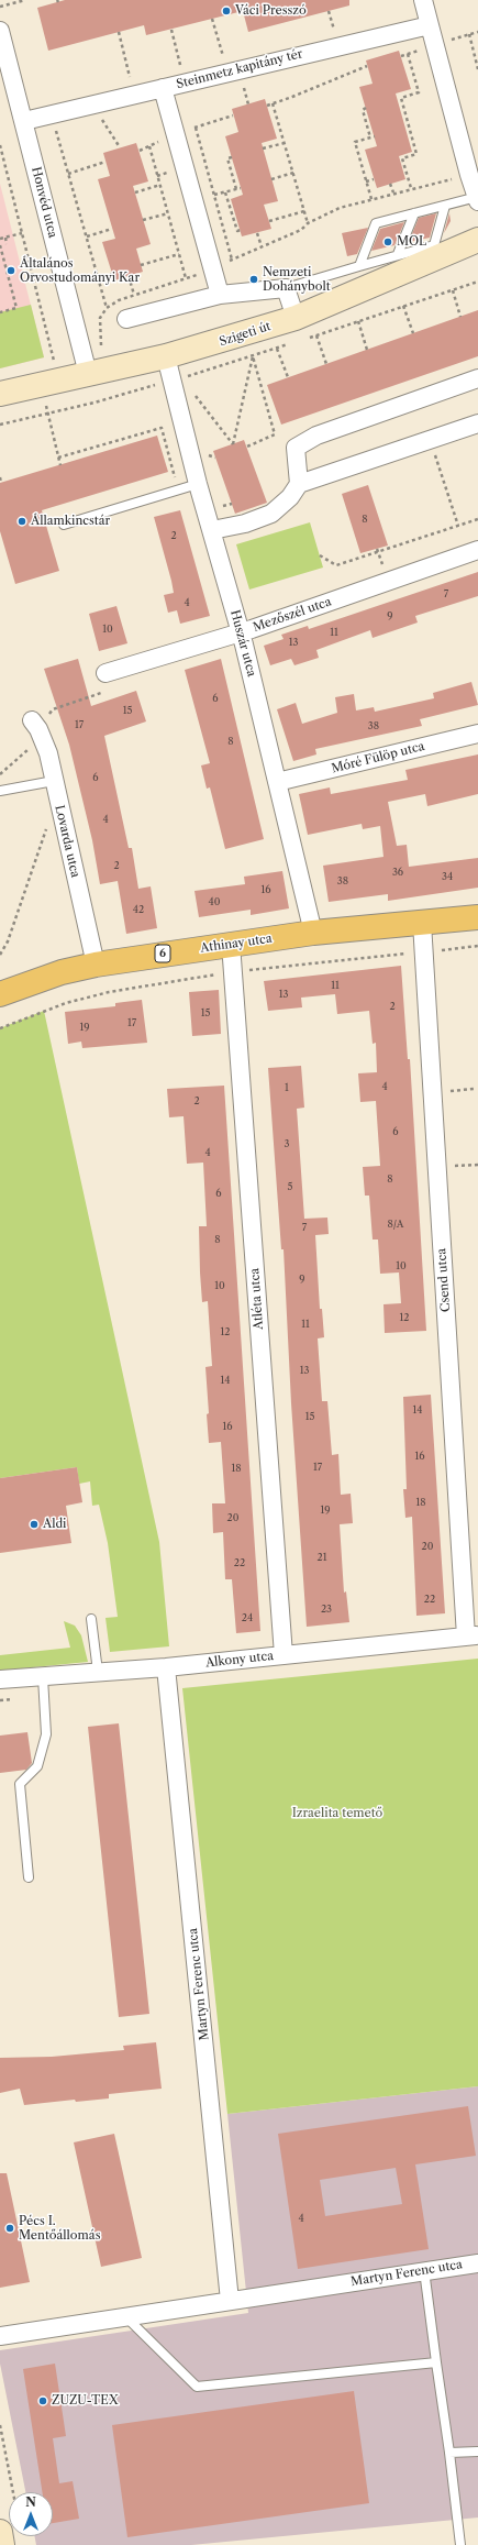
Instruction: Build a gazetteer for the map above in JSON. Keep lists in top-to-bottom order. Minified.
{"streets":{"main road":["Athinay utca","6"],"street":["Steinmetz kapitány tér","Honvéd utca","Szigeti út","Mezőszél utca","Huszár utca","Móré Fülöp utca","Lovarda utca","Csend utca","Atléta utca","Alkony utca","Martyn Ferenc utca"]},"crossings":[["Steinmetz kapitány tér","Honvéd utca"],["Honvéd utca","Szigeti út"],["Szigeti út","Huszár utca"],["Mezőszél utca","Huszár utca"],["Huszár utca","Móré Fülöp utca"],["Huszár utca","Athinay utca"],["Lovarda utca","Athinay utca"],["Athinay utca","Csend utca"],["Athinay utca","Atléta utca"],["Csend utca","Alkony utca"],["Atléta utca","Alkony utca"],["Alkony utca","Martyn Ferenc utca"]],"parks":["Izraelita temető"],"places":["Váci Presszó","MOL","Általános Orvostudományi Kar","Nemzeti Dohánybolt","Államkincstár","Aldi","Pécs I. Mentőállomás","ZUZU-TEX"],"house_numbers":["8","2","7","4","9","10","11","13","6","15","17","38","8","6","4","2","36","34","38","16","40","42","11","13","2","15","17","19","4","1","2","6","3","4","8","5","6","8/A","7","8","10","9","10","12","11","12","13","14","14","15","16","16","17","18","18","19","20","20","21","22","22","23","24","4"],"north":"top"}
